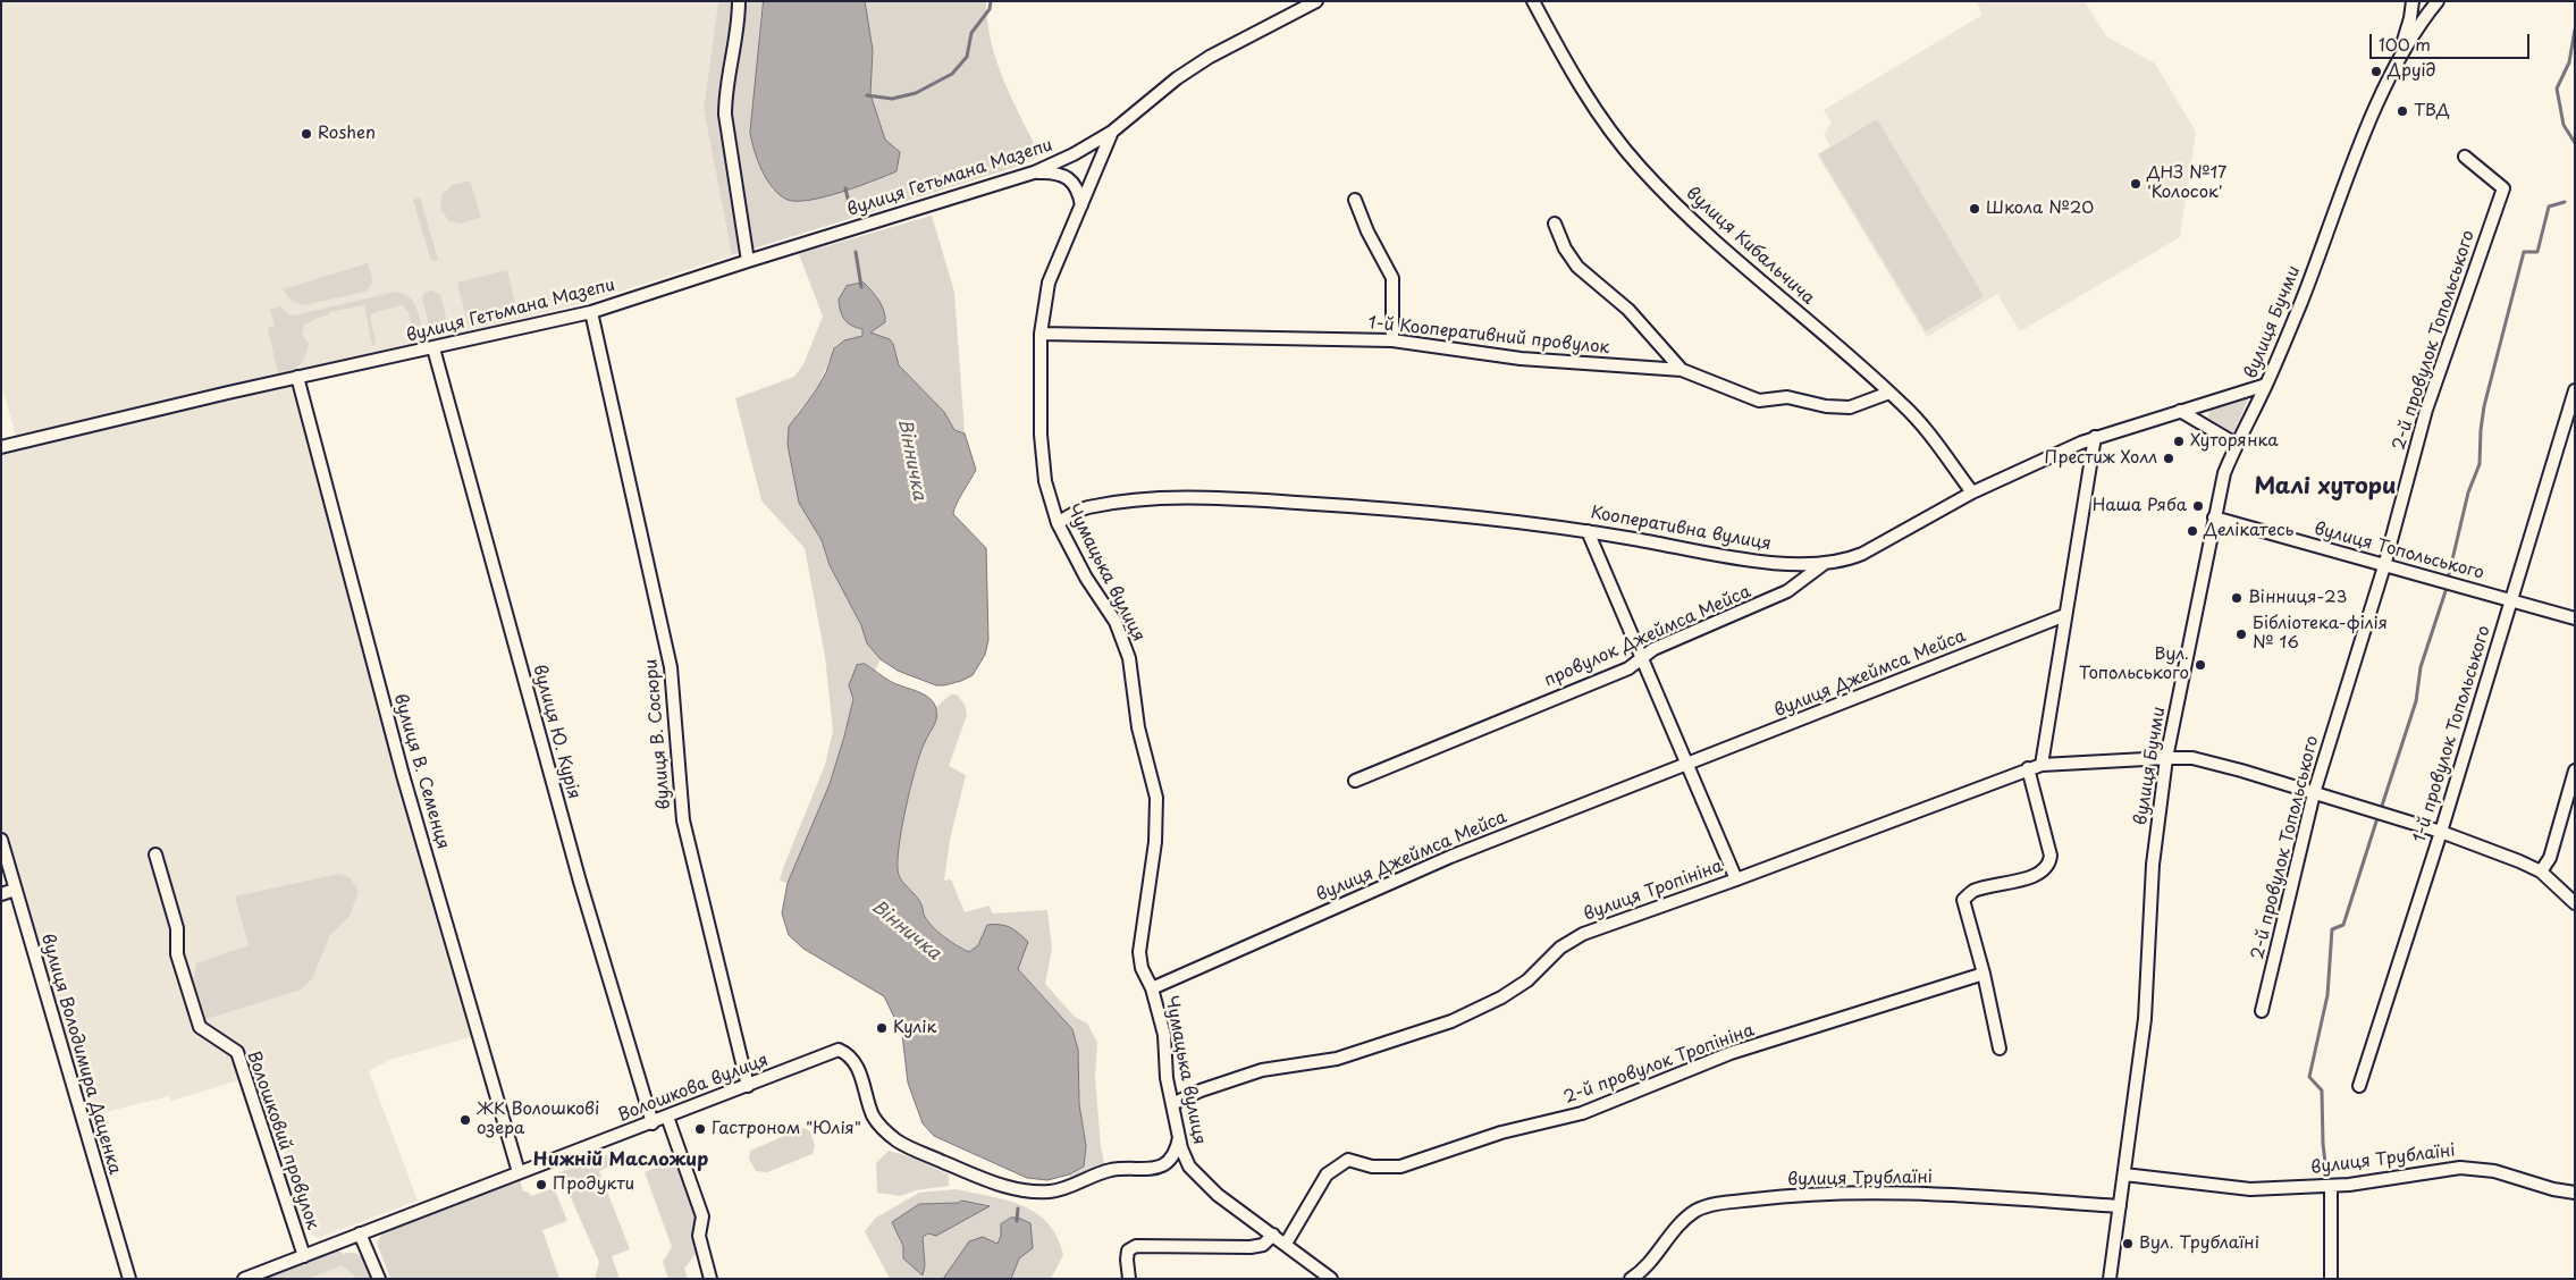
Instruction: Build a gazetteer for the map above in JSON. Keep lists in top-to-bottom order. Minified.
{"streets":{"street":["вулиця Гетьмана Мазепи","вулиця Кибальчича","вулиця Бучми","1-й Кооперативний провулок","2-й провулок Топольського","Кооперативна вулиця","вулиця Топольського","Чумацька вулиця","провулок Джеймса Мейса","вулиця Джеймса Мейса","вулиця Ю. Курія","вулиця В. Сосюри","1-й провулок Топольського","вулиця В. Семенця","вулиця Тропініна","вулиця Володимира Даценка","2-й провулок Тропініна","Волошкова вулиця","Волошковий провулок","вулиця Трублаїні"]},"crossings":[["вулиця Гетьмана Мазепи","Чумацька вулиця"],["вулиця Гетьмана Мазепи","вулиця Ю. Курія"],["вулиця Гетьмана Мазепи","вулиця В. Сосюри"],["вулиця Гетьмана Мазепи","вулиця В. Семенця"],["вулиця Кибальчича","1-й Кооперативний провулок"],["вулиця Кибальчича","Кооперативна вулиця"],["вулиця Бучми","Кооперативна вулиця"],["вулиця Бучми","вулиця Топольського"],["вулиця Бучми","вулиця Тропініна"],["вулиця Бучми","вулиця Трублаїні"],["1-й Кооперативний провулок","Чумацька вулиця"],["2-й провулок Топольського","вулиця Топольського"],["2-й провулок Топольського","вулиця Тропініна"],["Кооперативна вулиця","Чумацька вулиця"],["Кооперативна вулиця","провулок Джеймса Мейса"],["вулиця Топольського","1-й провулок Топольського"],["Чумацька вулиця","вулиця Джеймса Мейса"],["Чумацька вулиця","вулиця Тропініна"],["Чумацька вулиця","2-й провулок Тропініна"],["Чумацька вулиця","Волошкова вулиця"],["вулиця Ю. Курія","Волошкова вулиця"],["вулиця В. Сосюри","Волошкова вулиця"],["1-й провулок Топольського","вулиця Тропініна"],["вулиця В. Семенця","Волошкова вулиця"],["Волошкова вулиця","Волошковий провулок"]],"districts":["Малі хутори","Нижній Масложир"],"water":["Вінничка"],"places":["Друід","ТВД","Roshen","ДНЗ №17 'Колосок'","Школа №20","Хуторянка","Престиж Холл","Наша Ряба","Делікатесь","Вінниця-23","Бібліотека-філія № 16","Вул. Топольського","Кулік","ЖК Волошкові озера","Гастроном \"Юлія\"","Продукти","Вул. Трублаїні"],"scale_bar":"100 m"}
